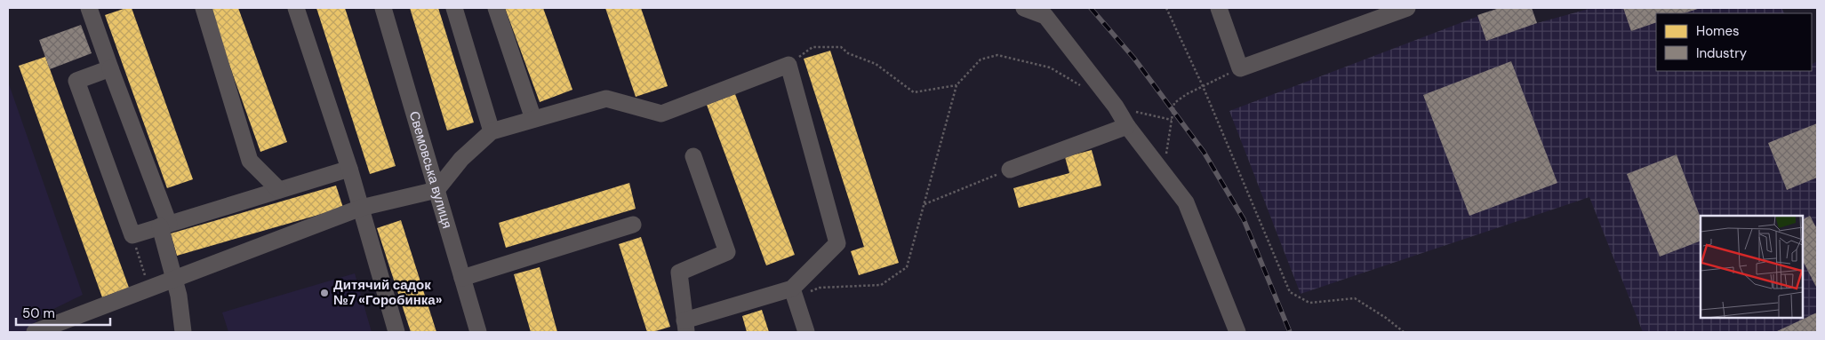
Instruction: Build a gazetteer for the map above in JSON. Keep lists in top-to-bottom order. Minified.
{"streets":{"street":["Свемовська вулиця"]},"places":["Дитячий садок №7 «Горобинка»"],"legend":["Homes","Industry"],"scale_bar":"50 m"}
